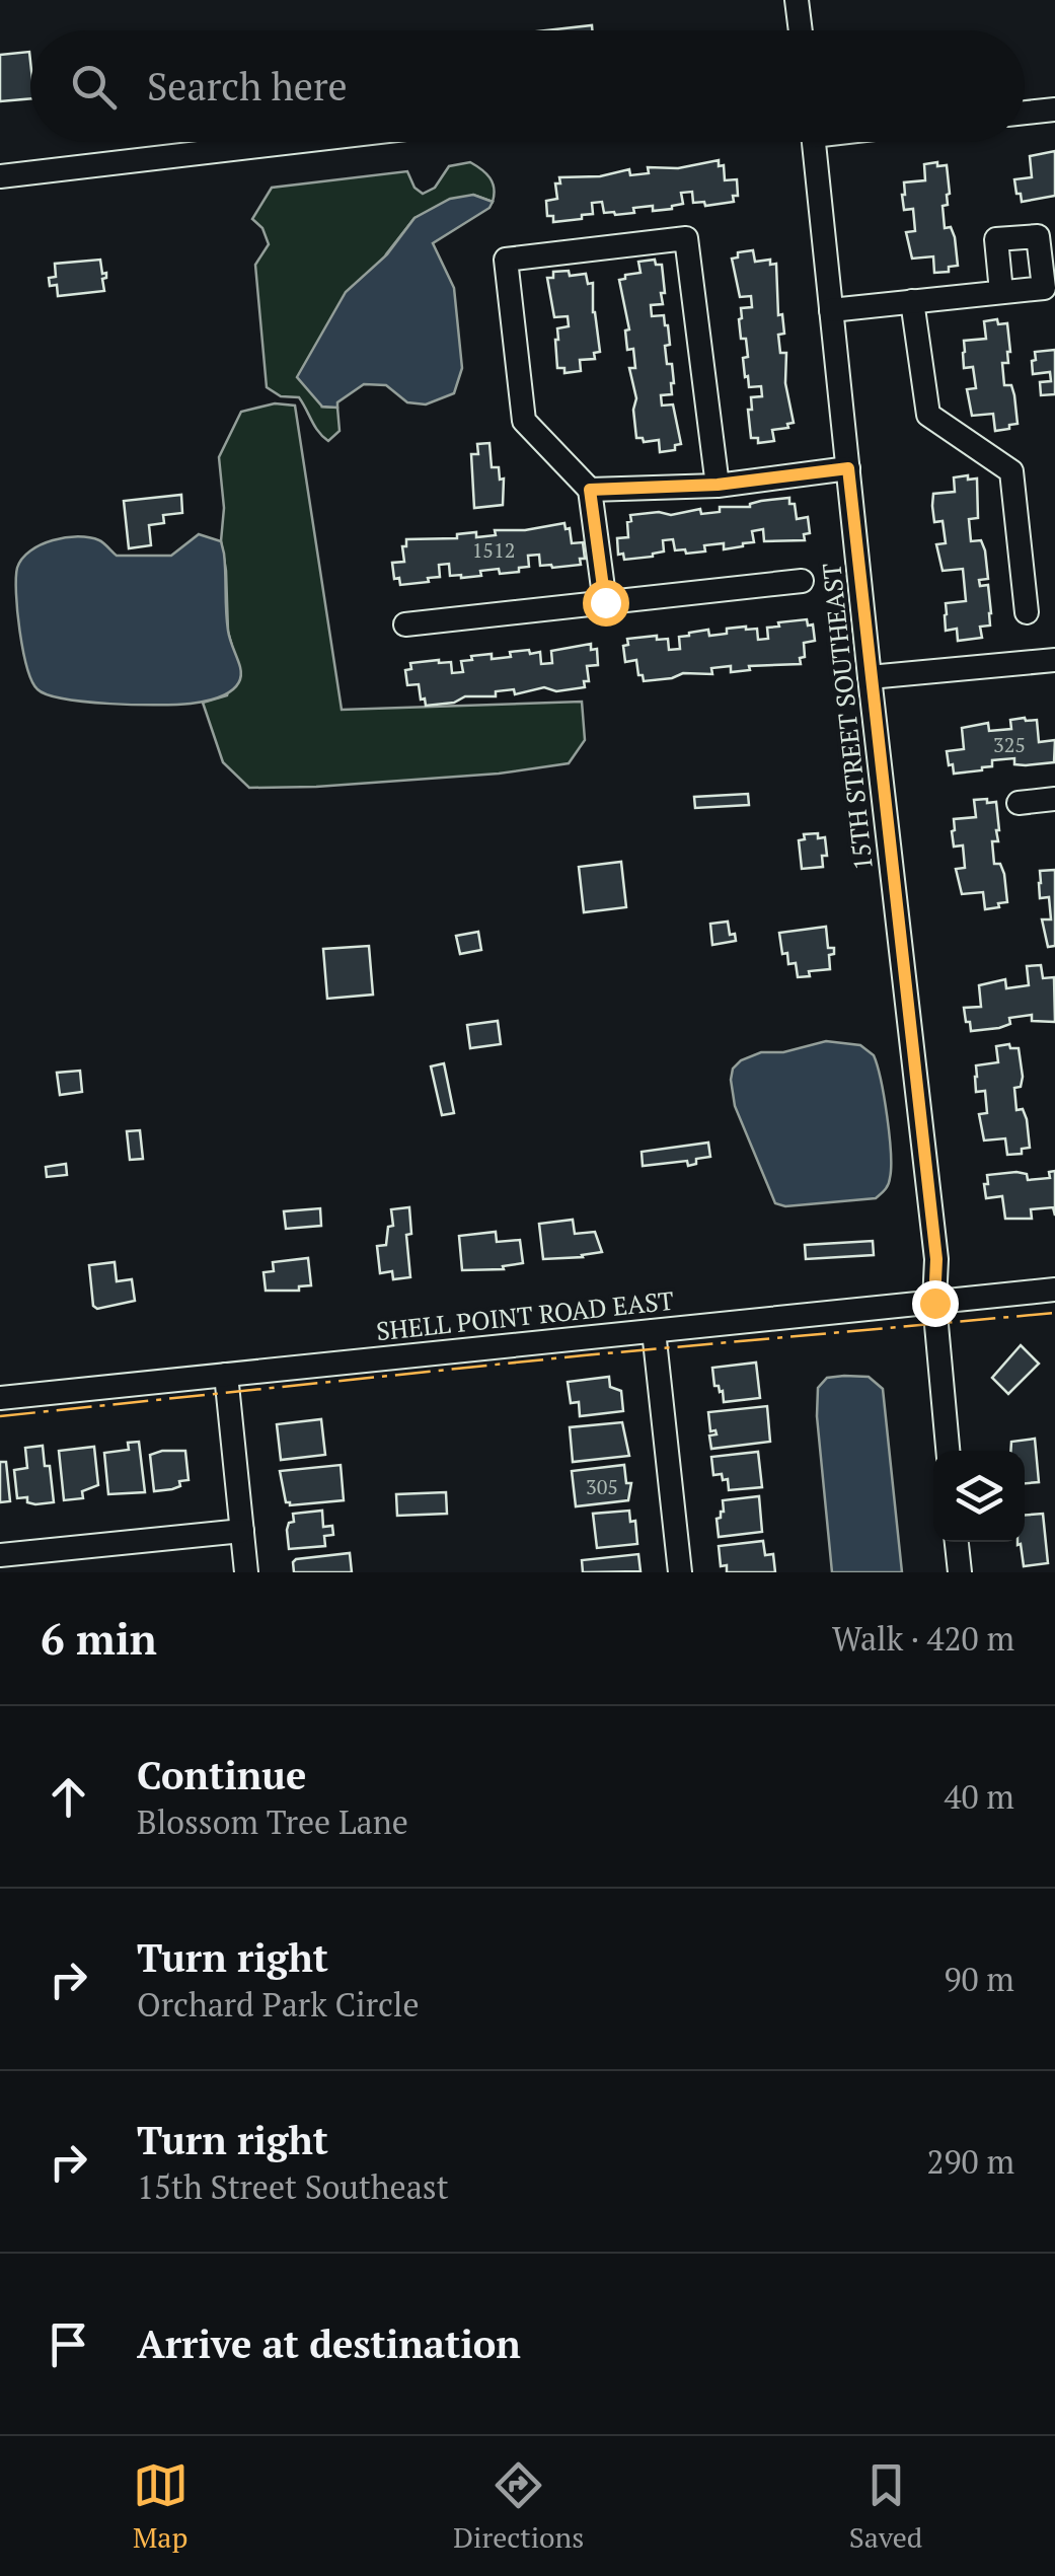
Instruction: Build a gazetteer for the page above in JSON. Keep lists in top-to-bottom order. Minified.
{"streets":{"street":["15TH STREET SOUTHEAST","SHELL POINT ROAD EAST"]},"crossings":[["15TH STREET SOUTHEAST","SHELL POINT ROAD EAST"]],"house_numbers":["1512","325","305"],"page":{"search":"Search here","heading":["6 min","Walk · 420 m"],"list":[["Continue","Blossom Tree Lane","40 m"],["Turn right","Orchard Park Circle","90 m"],["Turn right","15th Street Southeast","290 m"],"Arrive at destination"],"nav":["Map","Directions","Saved"]}}
